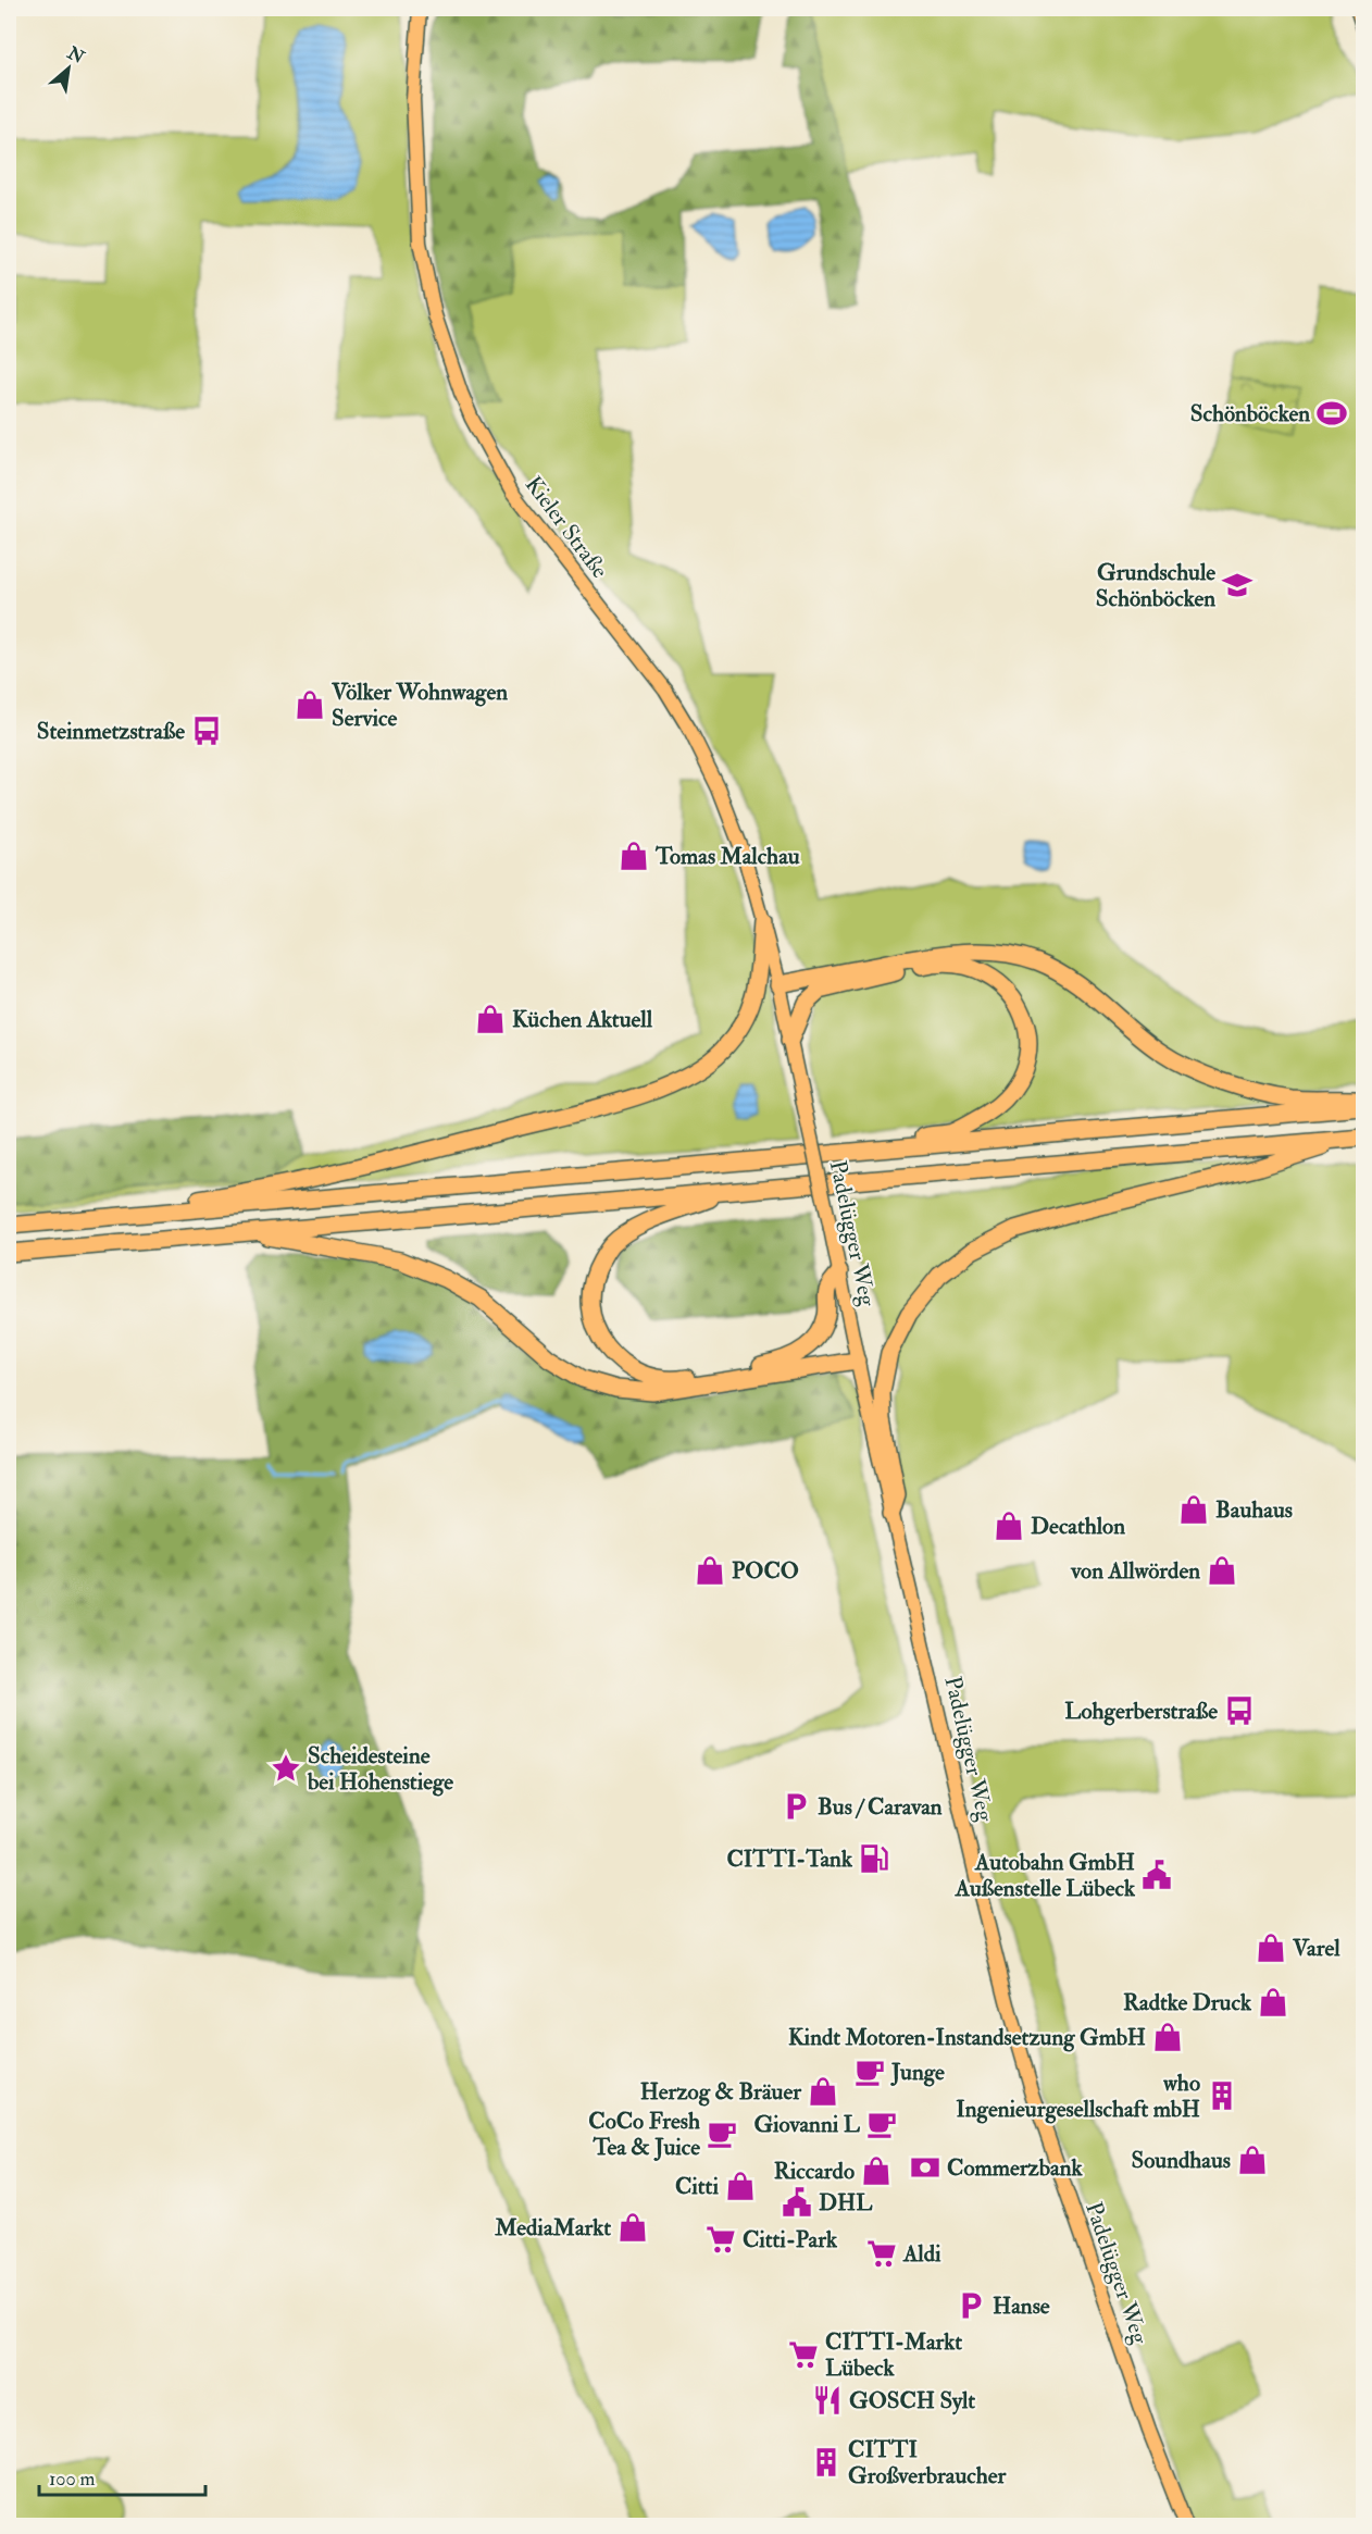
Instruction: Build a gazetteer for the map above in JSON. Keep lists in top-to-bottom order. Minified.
{"streets":{"main road":["Kieler Straße","Padelügger Weg"]},"crossings":[["Kieler Straße","Padelügger Weg"]],"places":{"sports":["Schönböcken"],"school or university":["Grundschule Schönböcken"],"shop":["Völker Wohnwagen Service","Tomas Malchau","Küchen Aktuell","Bauhaus","Decathlon","POCO","von Allwörden","Varel","Radtke Druck","Kindt Motoren-Instandsetzung GmbH","Herzog & Bräuer","Soundhaus","Riccardo","Citti","MediaMarkt"],"bus stop":["Steinmetzstraße","Lohgerberstraße"],"place":["Scheidesteine bei Hohenstiege"],"parking":["Bus / Caravan","Hanse"],"fuel station":["CITTI-Tank"],"public building":["Autobahn GmbH Außenstelle Lübeck","DHL"],"cafe":["Junge","Giovanni L","CoCo Fresh Tea & Juice"],"building":["who Ingenieurgesellschaft mbH","CITTI Großverbraucher"],"bank":["Commerzbank"],"supermarket":["Citti-Park","Aldi","CITTI-Markt Lübeck"],"restaurant":["GOSCH Sylt"]},"scale_bar":"100 m","north":"top right"}
